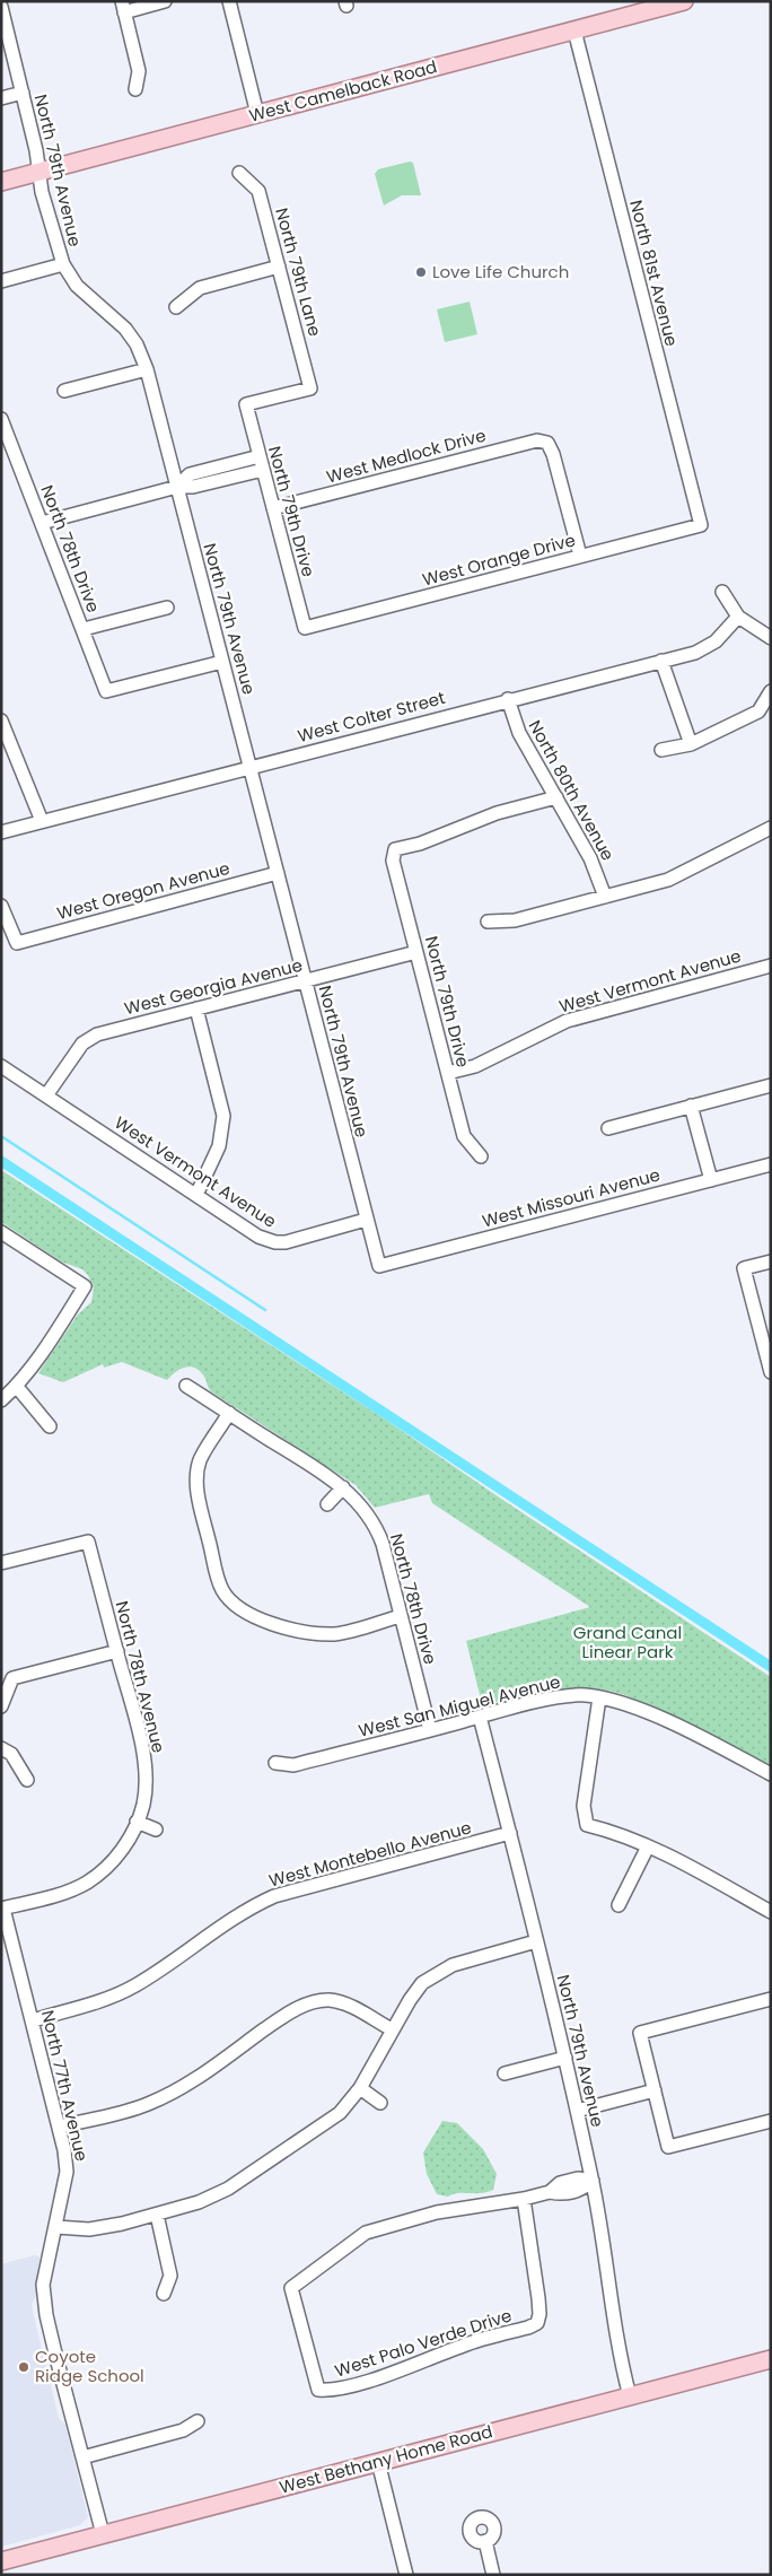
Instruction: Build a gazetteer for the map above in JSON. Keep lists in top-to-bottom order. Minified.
{"streets":{"main road":["West Camelback Road","West Bethany Home Road"],"street":["North 79th Avenue","North 79th Lane","North 81st Avenue","West Medlock Drive","North 79th Drive","North 78th Drive","West Orange Drive","West Colter Street","North 80th Avenue","West Oregon Avenue","West Vermont Avenue","West Georgia Avenue","West Missouri Avenue","North 78th Avenue","West San Miguel Avenue","West Montebello Avenue","North 77th Avenue","West Palo Verde Drive"]},"crossings":[["West Camelback Road","North 79th Avenue"],["West Camelback Road","North 81st Avenue"],["North 79th Avenue","North 78th Drive"],["North 79th Avenue","West Colter Street"],["North 79th Avenue","West Oregon Avenue"],["North 79th Avenue","West Vermont Avenue"],["North 79th Avenue","West Georgia Avenue"],["North 79th Avenue","West Missouri Avenue"],["North 79th Avenue","West San Miguel Avenue"],["North 79th Avenue","West Montebello Avenue"],["North 79th Avenue","West Bethany Home Road"],["North 79th Lane","North 79th Drive"],["North 81st Avenue","West Orange Drive"],["West Medlock Drive","North 79th Drive"],["West Medlock Drive","West Orange Drive"],["North 79th Drive","West Orange Drive"],["North 79th Drive","North 80th Avenue"],["North 79th Drive","West Vermont Avenue"],["North 79th Drive","West Georgia Avenue"],["North 78th Drive","West San Miguel Avenue"],["West Colter Street","North 80th Avenue"],["West Vermont Avenue","West Georgia Avenue"],["West Montebello Avenue","North 77th Avenue"],["North 77th Avenue","West Bethany Home Road"]],"parks":["Grand Canal Linear Park"],"places":["Love Life Church","Coyote Ridge School"]}
